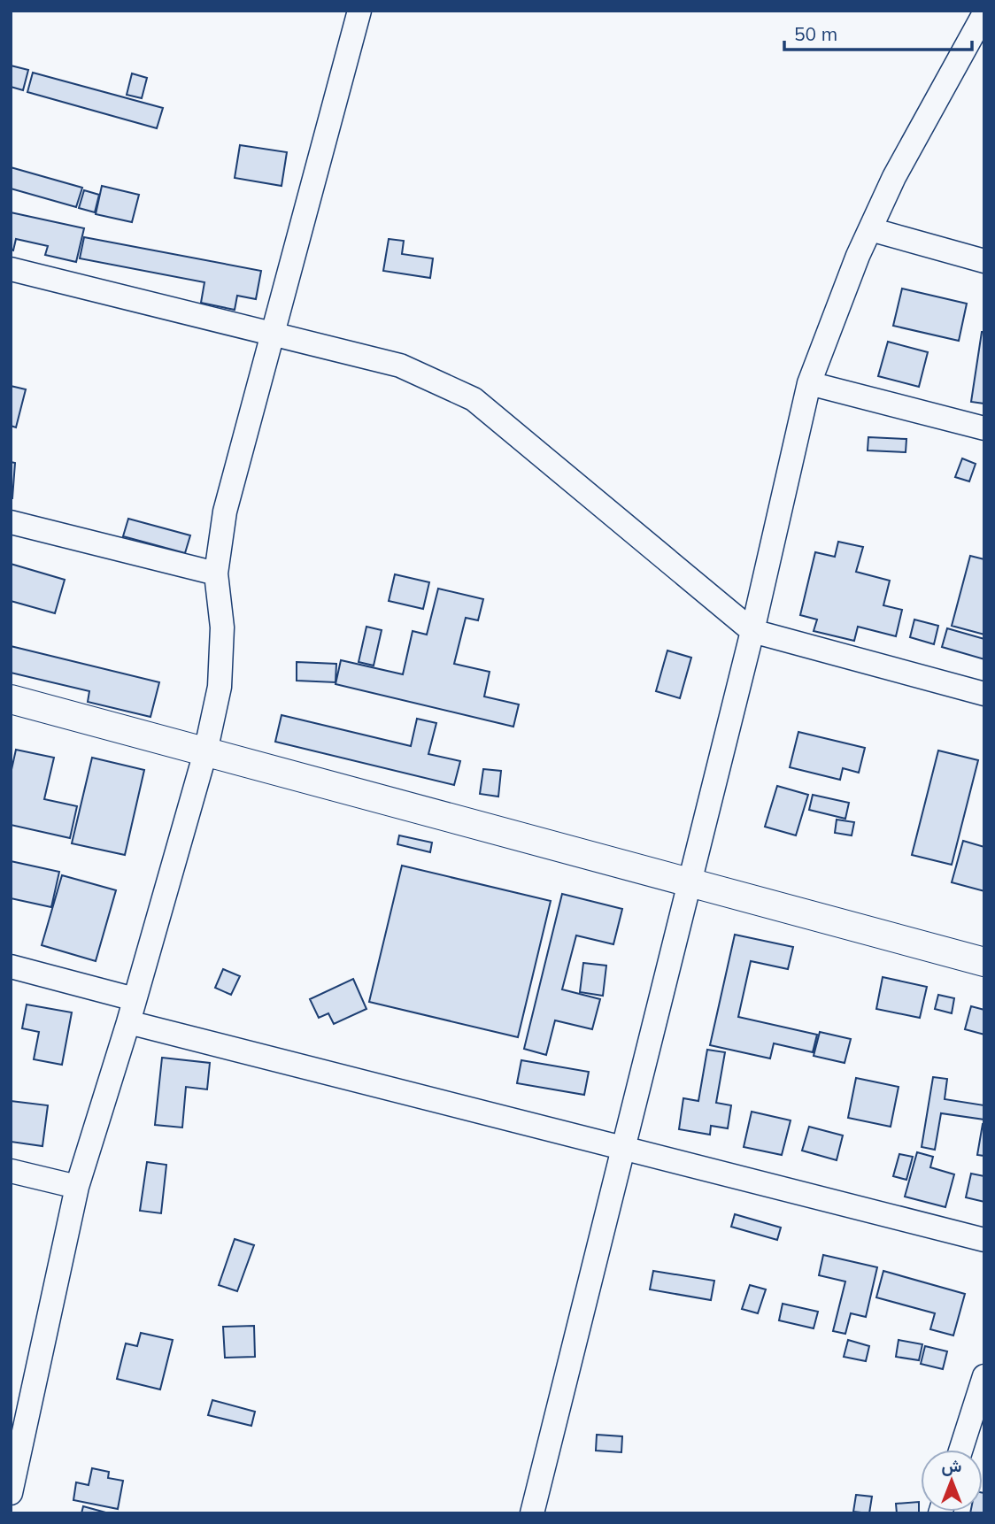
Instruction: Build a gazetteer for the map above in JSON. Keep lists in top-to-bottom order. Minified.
{"scale_bar":"50 m","north":"top"}
